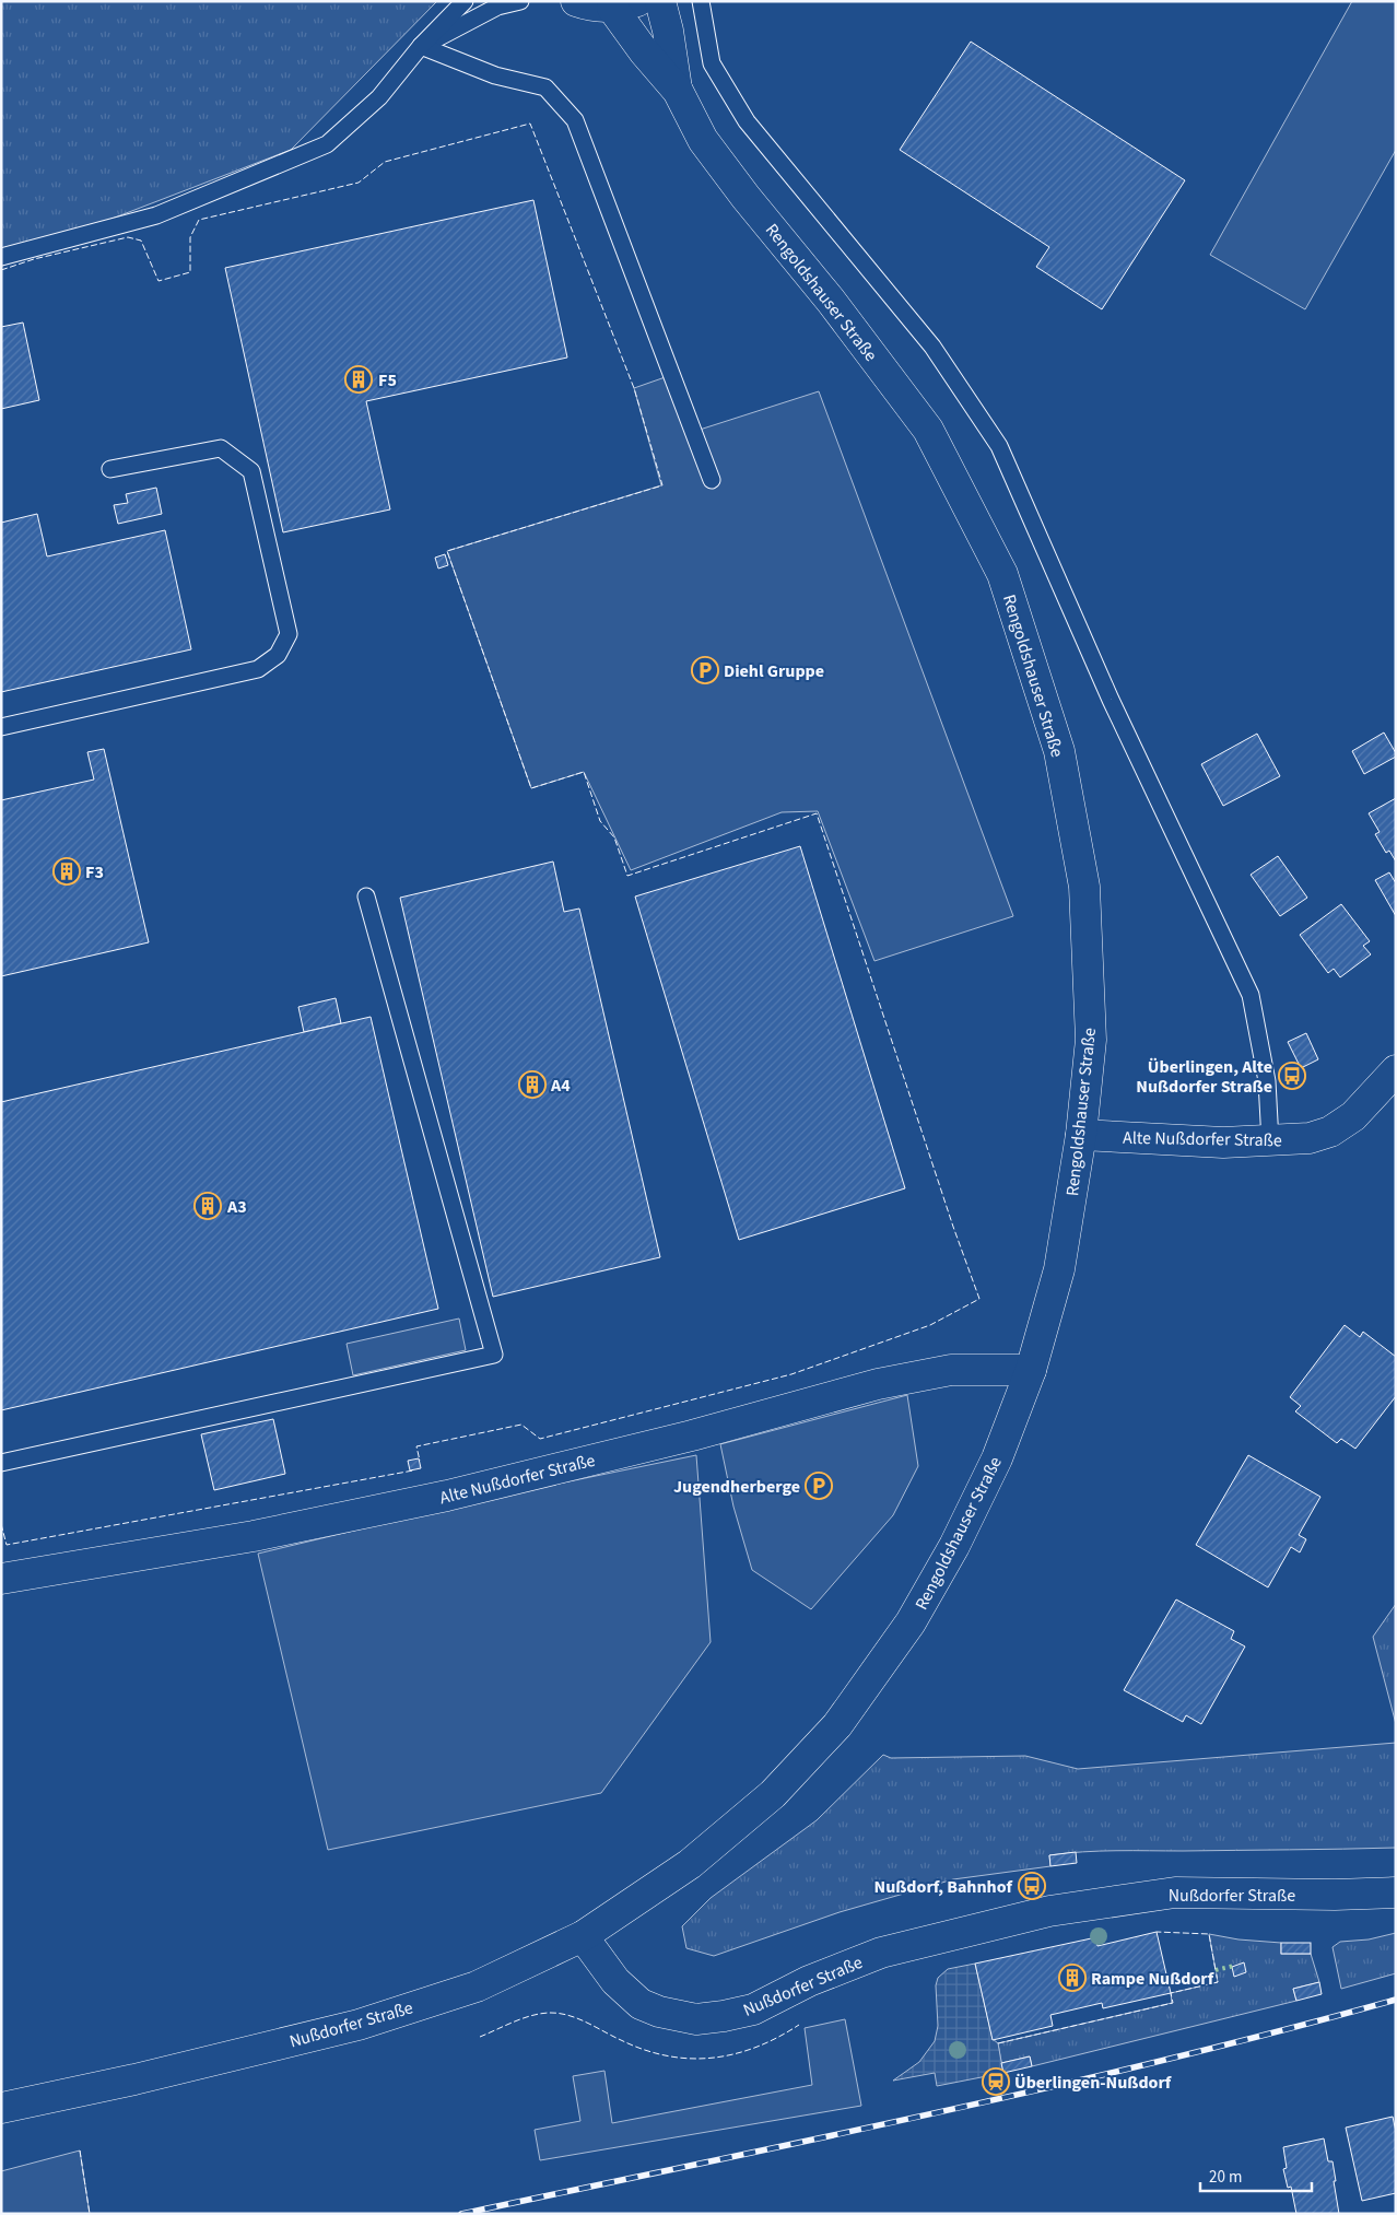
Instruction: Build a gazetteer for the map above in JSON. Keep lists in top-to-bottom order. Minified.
{"streets":{"street":["Rengoldshauser Straße","Alte Nußdorfer Straße","Nußdorfer Straße"]},"crossings":[["Rengoldshauser Straße","Alte Nußdorfer Straße"],["Rengoldshauser Straße","Nußdorfer Straße"]],"places":{"building":["F5","F3","A4","A3","Rampe Nußdorf"],"parking":["Diehl Gruppe","Jugendherberge"],"bus stop":["Überlingen, Alte Nußdorfer Straße","Nußdorf, Bahnhof"],"station":["Überlingen-Nußdorf"]},"scale_bar":"20 m"}
